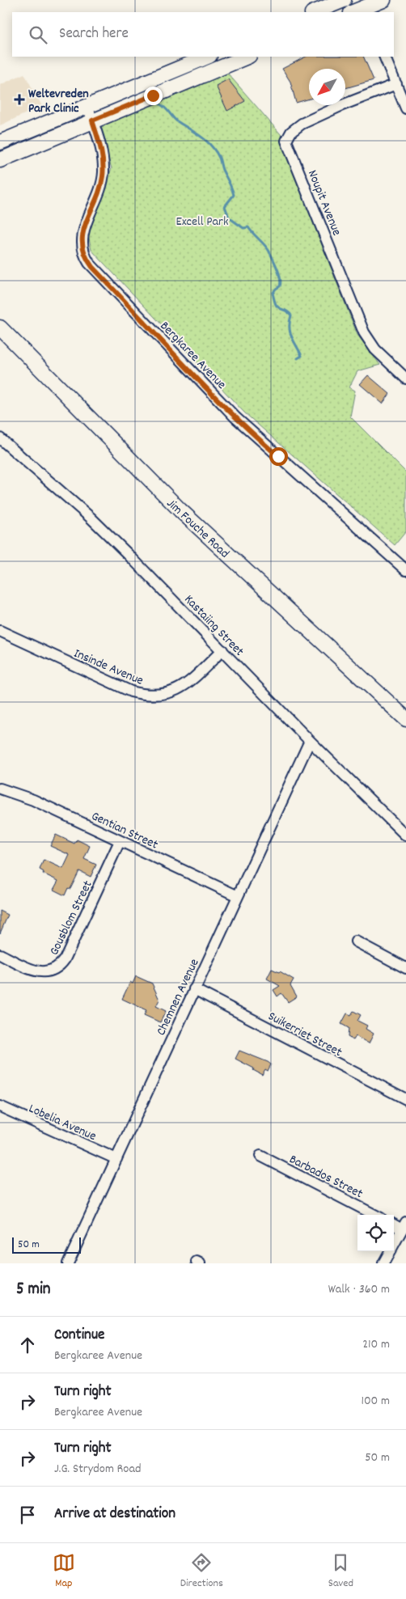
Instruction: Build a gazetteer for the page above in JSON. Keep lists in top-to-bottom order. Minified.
{"streets":{"street":["Noupit Avenue","Bergkaree Avenue","Jim Fouche Road","Kastaiing Street","Insinde Avenue","Gentian Street","Gousblom Street","Chemnen Avenue","Suikerriet Street","Lobelia Avenue","Barbados Street"]},"crossings":[["Kastaiing Street","Insinde Avenue"],["Kastaiing Street","Chemnen Avenue"],["Gentian Street","Gousblom Street"],["Gentian Street","Chemnen Avenue"],["Chemnen Avenue","Suikerriet Street"],["Chemnen Avenue","Lobelia Avenue"]],"parks":["Excell Park"],"places":{"health":["Weltevreden Park Clinic"]},"scale_bar":"50 m","north":"bottom left","page":{"search":"Search here","scale":"50 m","heading":["5 min","Walk · 360 m"],"list":[["Continue","Bergkaree Avenue","210 m"],["Turn right","Bergkaree Avenue","100 m"],["Turn right","J.G. Strydom Road","50 m"],"Arrive at destination"],"nav":["Map","Directions","Saved"]}}
